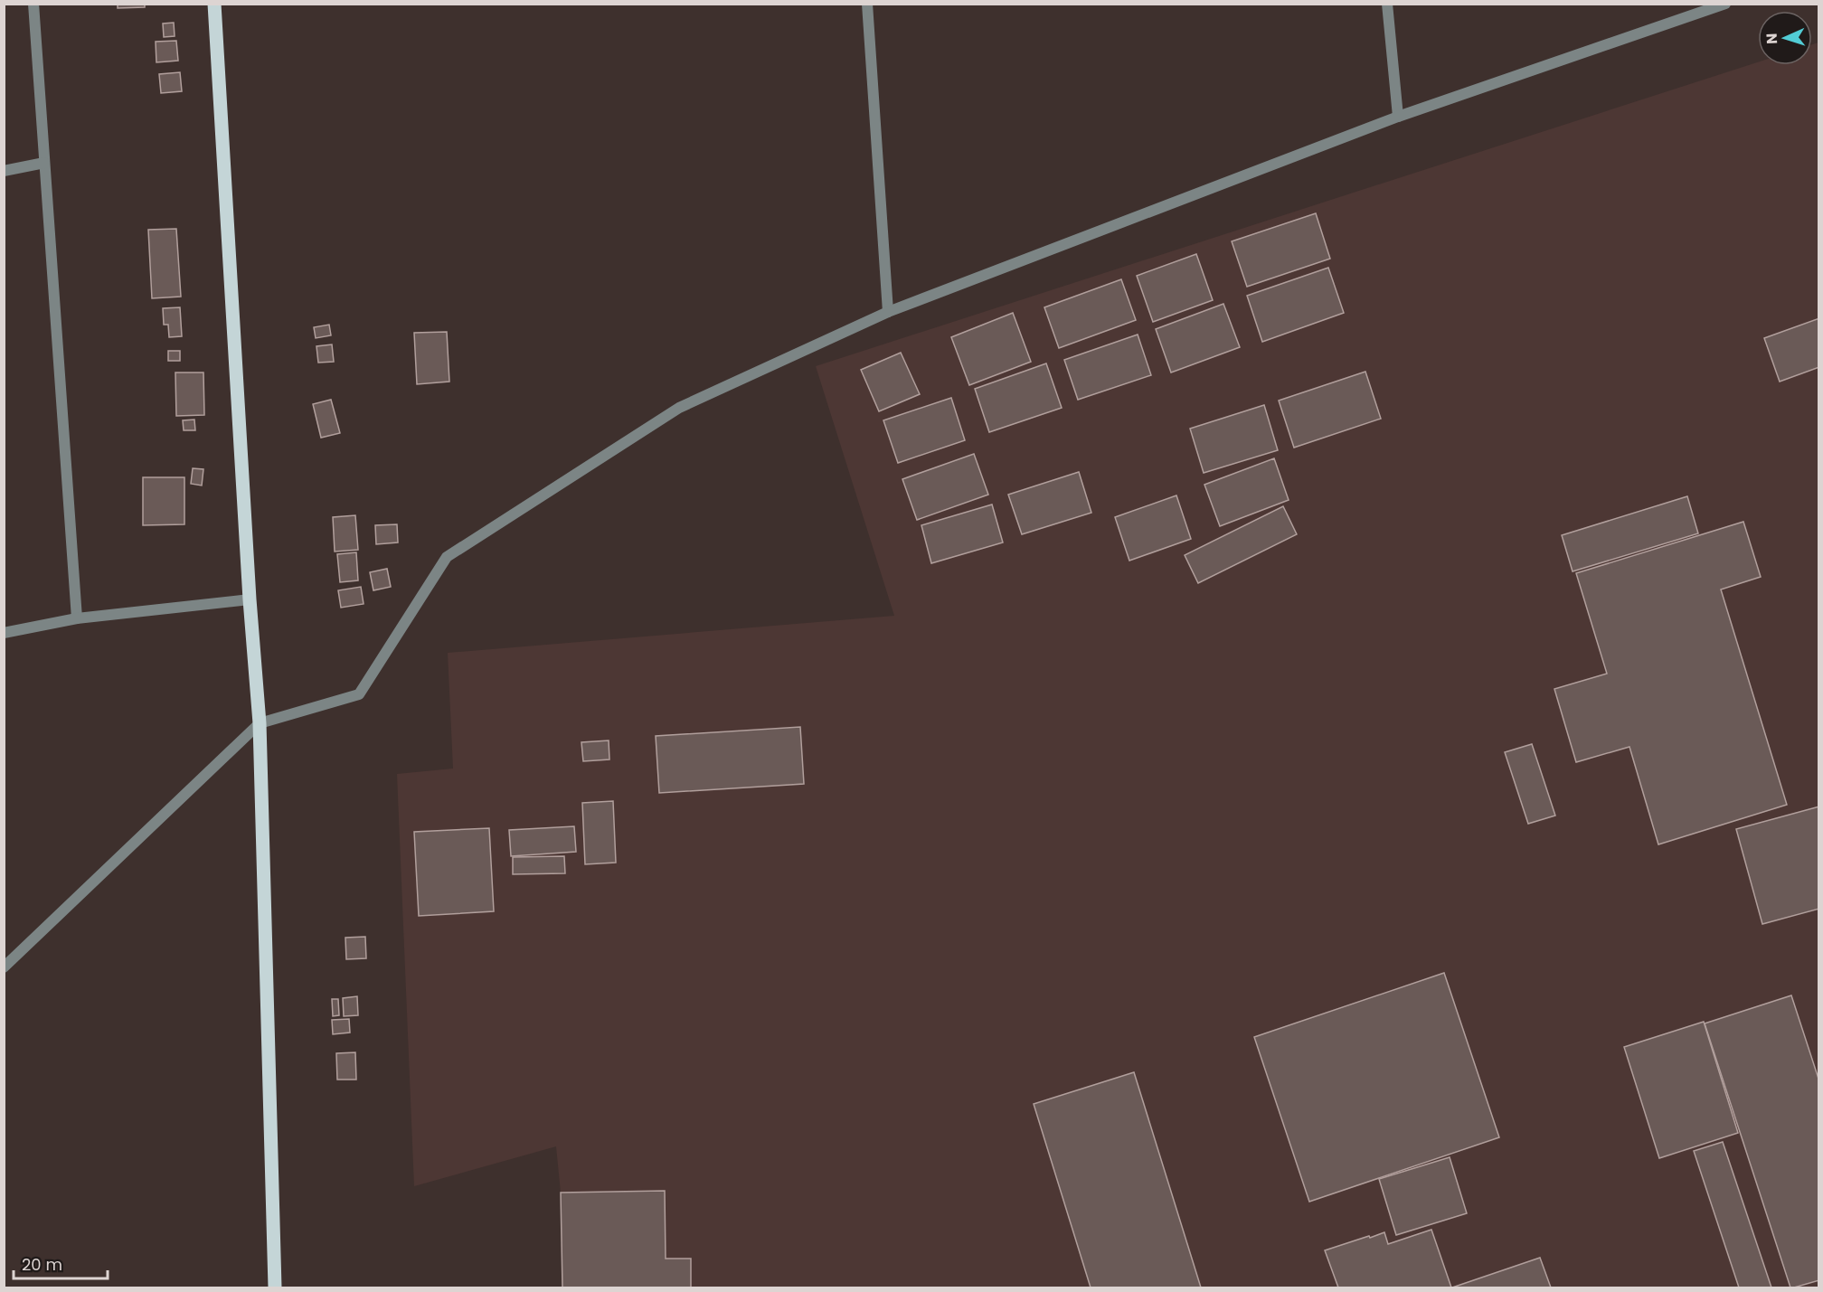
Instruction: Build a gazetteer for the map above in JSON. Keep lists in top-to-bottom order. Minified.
{"scale_bar":"20 m","north":"left"}
